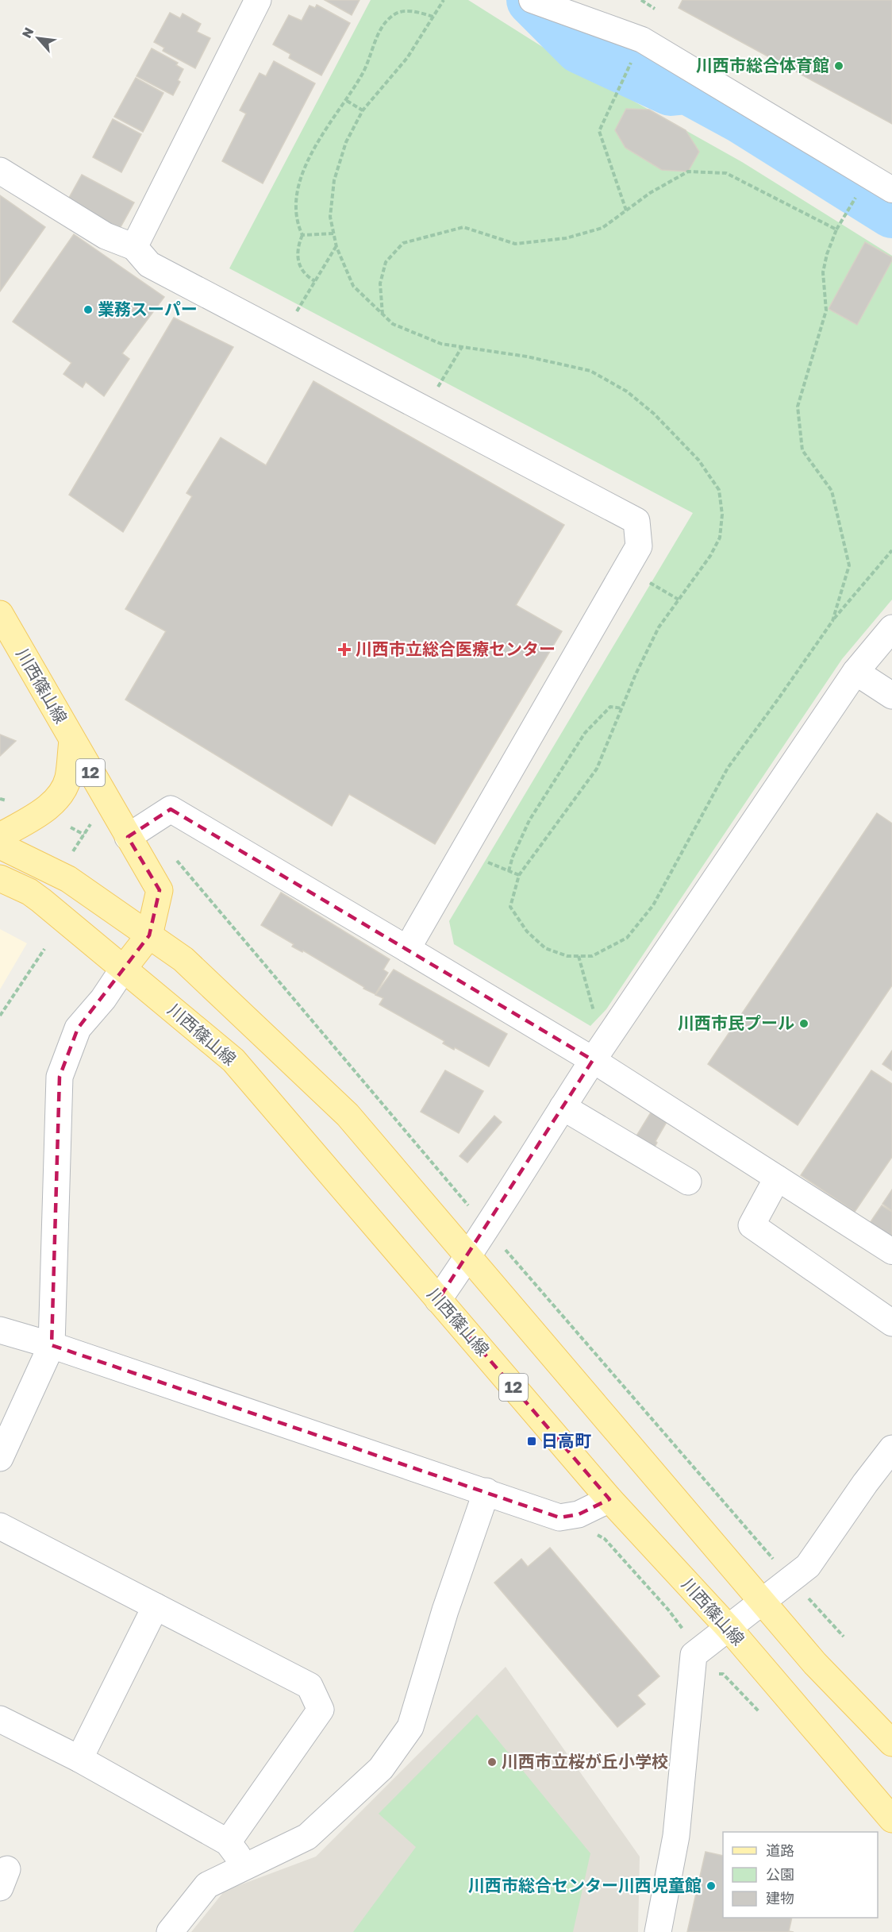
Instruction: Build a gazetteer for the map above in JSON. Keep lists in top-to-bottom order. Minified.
{"streets":{"main road":["川西篠山線","12"]},"crossings":[["川西篠山線","12"]],"places":{"other":["川西市総合体育館","業務スーパー","川西市民プール","川西市立桜が丘小学校","川西市総合センター川西児童館"],"health":["川西市立総合医療センター"],"transit":["日高町"]},"legend":["道路","公園","建物"],"north":"top left"}
